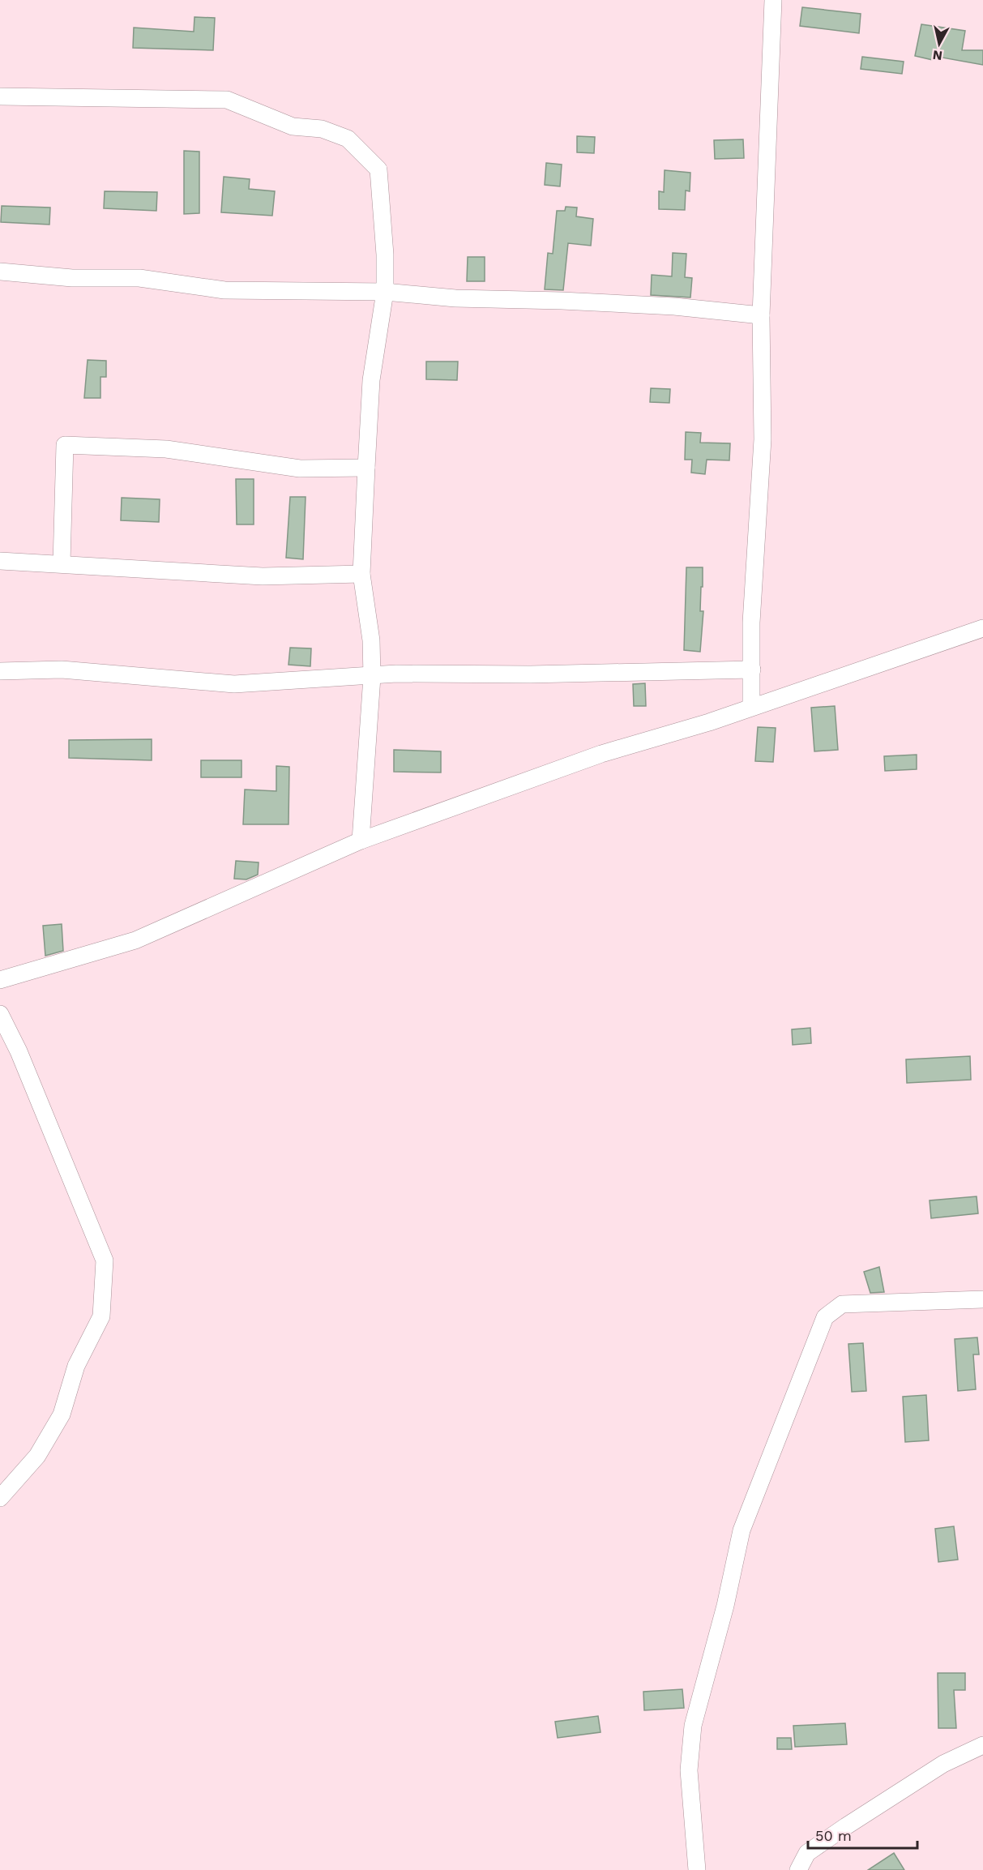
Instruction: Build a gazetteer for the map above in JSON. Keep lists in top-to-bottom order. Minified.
{"scale_bar":"50 m","north":"bottom"}
